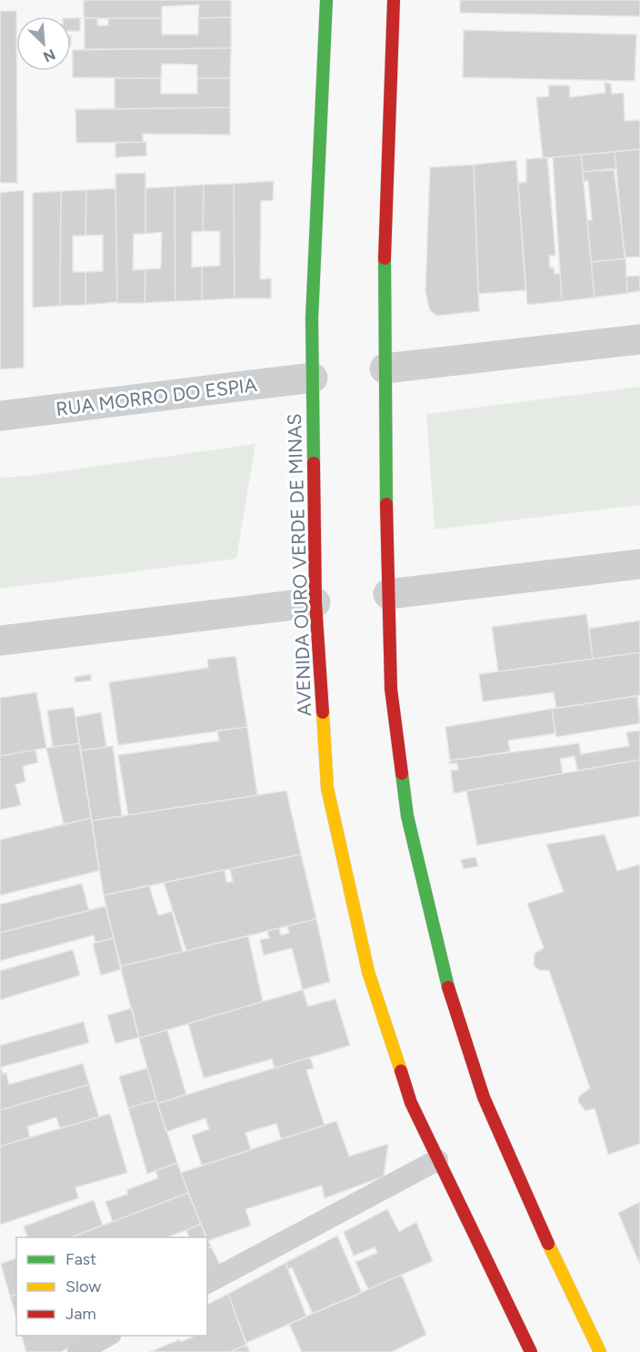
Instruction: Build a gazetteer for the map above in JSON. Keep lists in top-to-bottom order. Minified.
{"streets":{"street":["RUA MORRO DO ESPIA","AVENIDA OURO VERDE DE MINAS"]},"crossings":[["RUA MORRO DO ESPIA","AVENIDA OURO VERDE DE MINAS"]],"legend":["Fast","Slow","Jam"],"north":"bottom right"}
